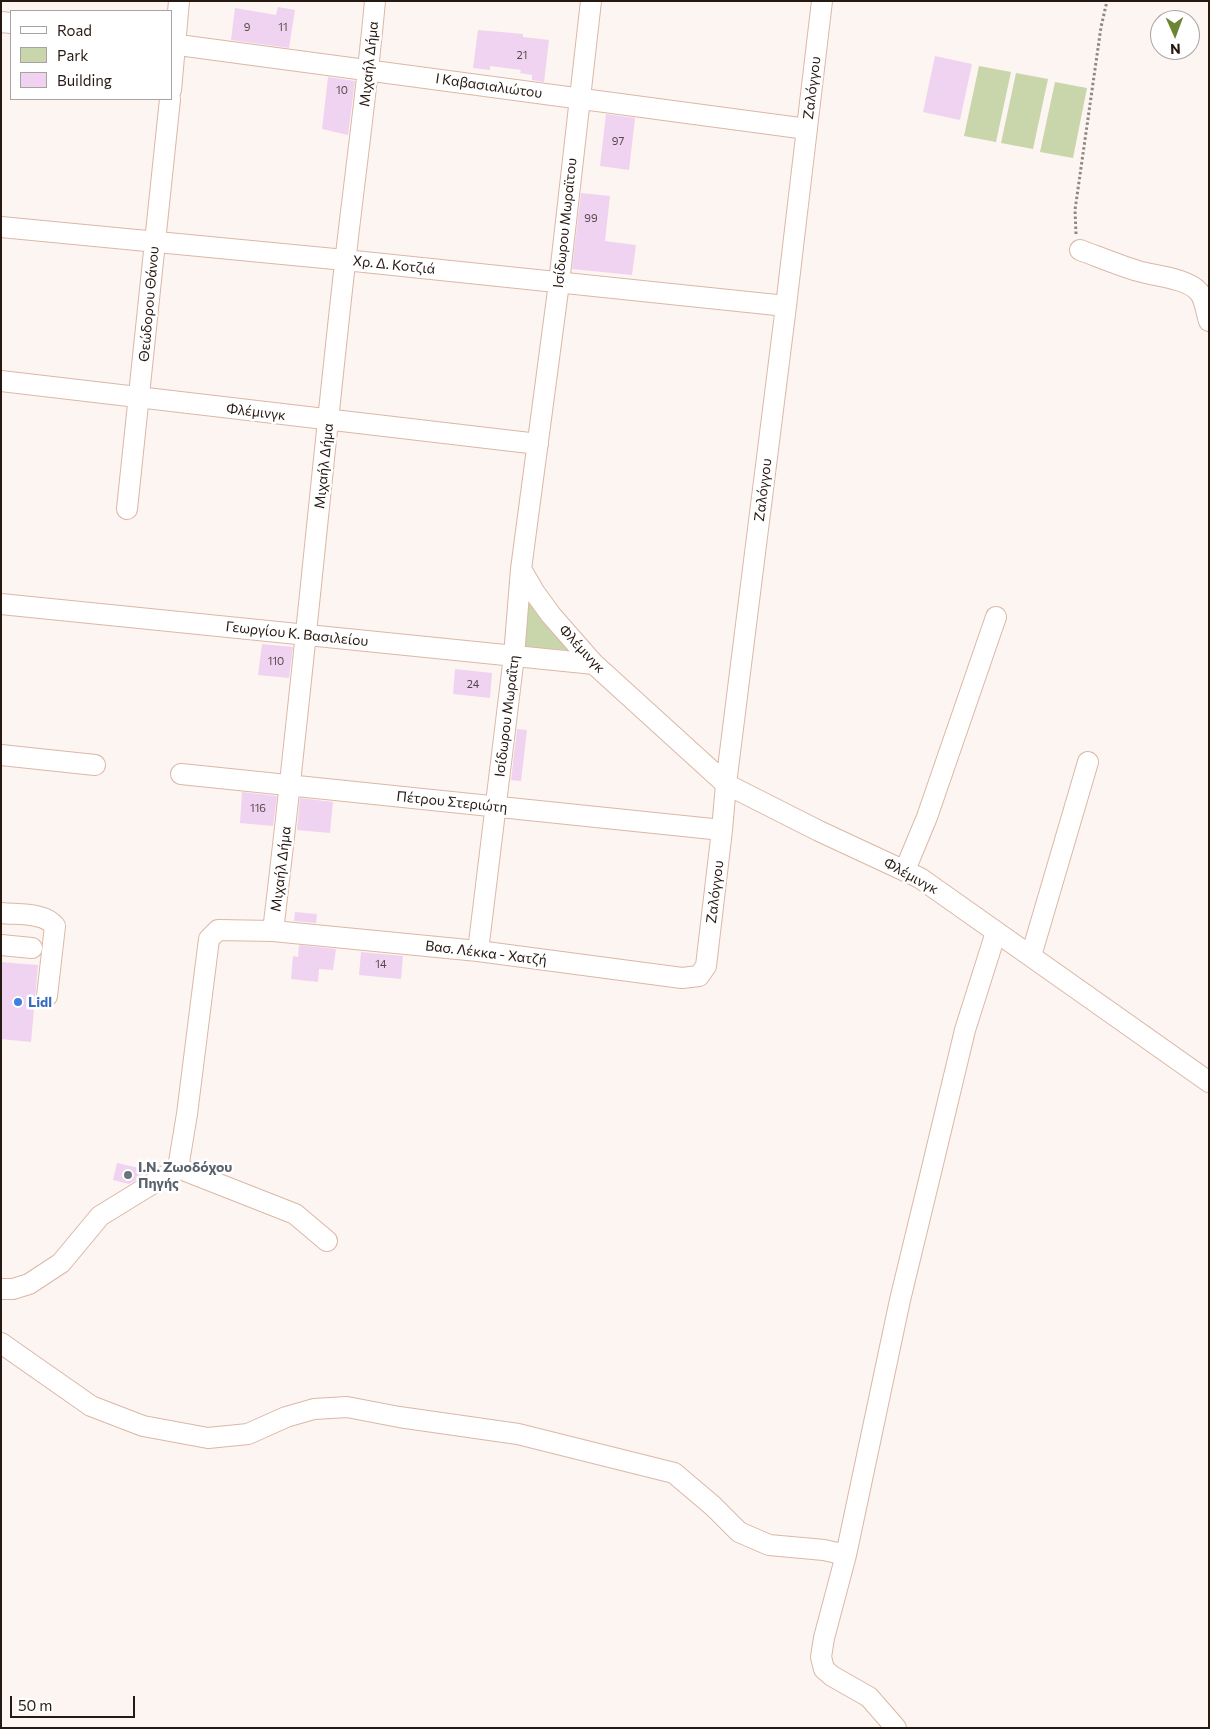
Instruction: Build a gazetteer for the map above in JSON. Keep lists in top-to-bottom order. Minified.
{"streets":{"street":["Μιχαήλ Δήμα","Ι Καβασιαλιώτου","Ζαλόγγου","Ισίδωρου Μωραϊτου","Χρ. Δ. Κοτζιά","Θεώδορου Θάνου","Φλέμινγκ","Γεωργίου Κ. Βασιλείου","Ισίδωρου Μωραΐτη","Πέτρου Στεριώτη","Βασ. Λέκκα - Χατζή"]},"crossings":[["Μιχαήλ Δήμα","Ι Καβασιαλιώτου"],["Μιχαήλ Δήμα","Χρ. Δ. Κοτζιά"],["Μιχαήλ Δήμα","Φλέμινγκ"],["Μιχαήλ Δήμα","Γεωργίου Κ. Βασιλείου"],["Μιχαήλ Δήμα","Πέτρου Στεριώτη"],["Μιχαήλ Δήμα","Βασ. Λέκκα - Χατζή"],["Ι Καβασιαλιώτου","Ζαλόγγου"],["Ι Καβασιαλιώτου","Ισίδωρου Μωραϊτου"],["Ζαλόγγου","Χρ. Δ. Κοτζιά"],["Ζαλόγγου","Φλέμινγκ"],["Ζαλόγγου","Πέτρου Στεριώτη"],["Ζαλόγγου","Βασ. Λέκκα - Χατζή"],["Ισίδωρου Μωραϊτου","Χρ. Δ. Κοτζιά"],["Ισίδωρου Μωραϊτου","Φλέμινγκ"],["Χρ. Δ. Κοτζιά","Θεώδορου Θάνου"],["Θεώδορου Θάνου","Φλέμινγκ"],["Φλέμινγκ","Γεωργίου Κ. Βασιλείου"],["Φλέμινγκ","Ισίδωρου Μωραΐτη"],["Γεωργίου Κ. Βασιλείου","Ισίδωρου Μωραΐτη"],["Ισίδωρου Μωραΐτη","Πέτρου Στεριώτη"],["Ισίδωρου Μωραΐτη","Βασ. Λέκκα - Χατζή"]],"places":["Lidl","Ι.Ν. Ζωοδόχου Πηγής"],"house_numbers":["9","11","21","10","97","99","110","24","116","14"],"legend":["Road","Park","Building"],"scale_bar":"50 m","north":"bottom"}
